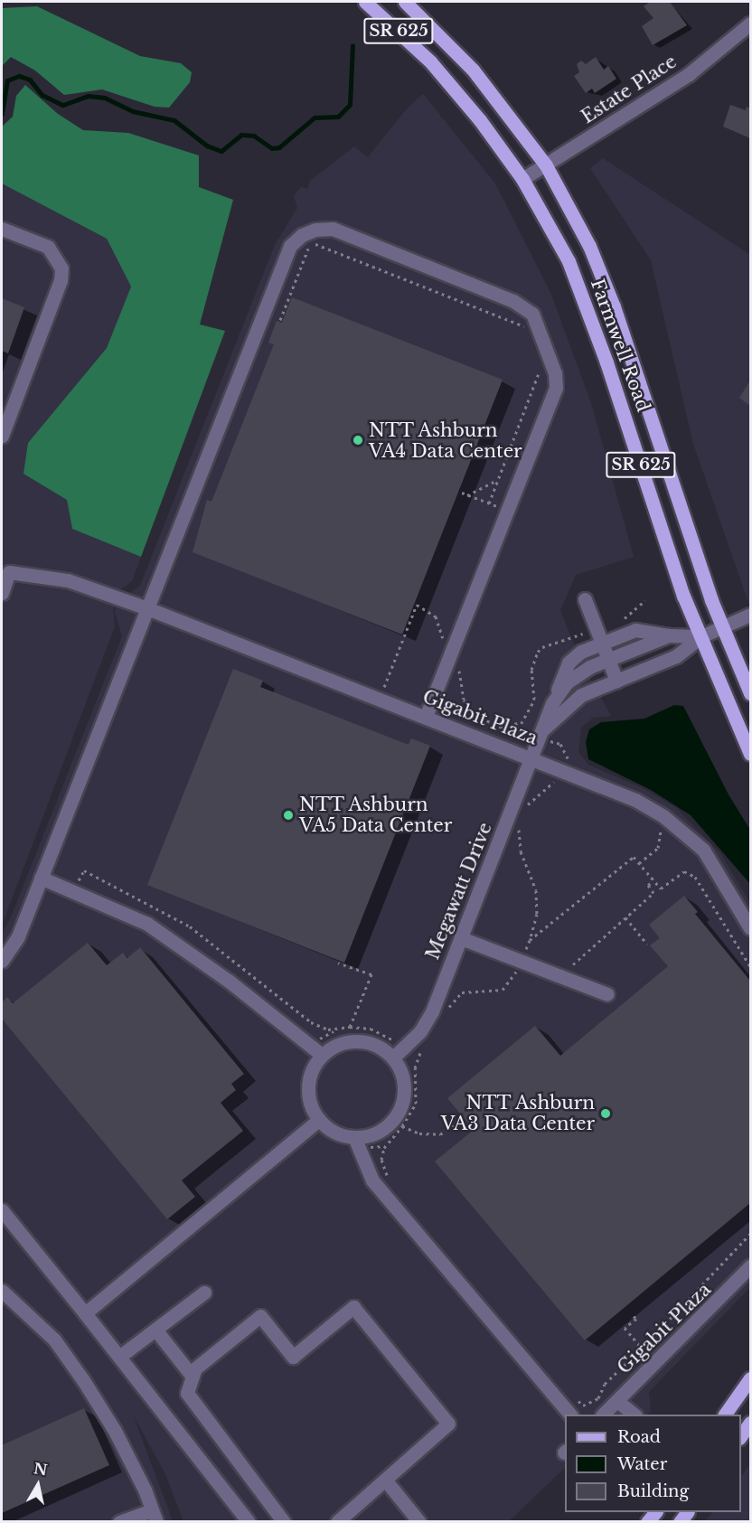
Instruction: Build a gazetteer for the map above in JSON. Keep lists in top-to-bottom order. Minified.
{"streets":{"main road":["SR 625","Farmwell Road"],"street":["Estate Place","Gigabit Plaza","Megawatt Drive"]},"crossings":[["Estate Place","Farmwell Road"],["Gigabit Plaza","Megawatt Drive"]],"places":["NTT Ashburn VA4 Data Center","NTT Ashburn VA5 Data Center","NTT Ashburn VA3 Data Center"],"legend":["Road","Water","Building"],"north":"top"}
